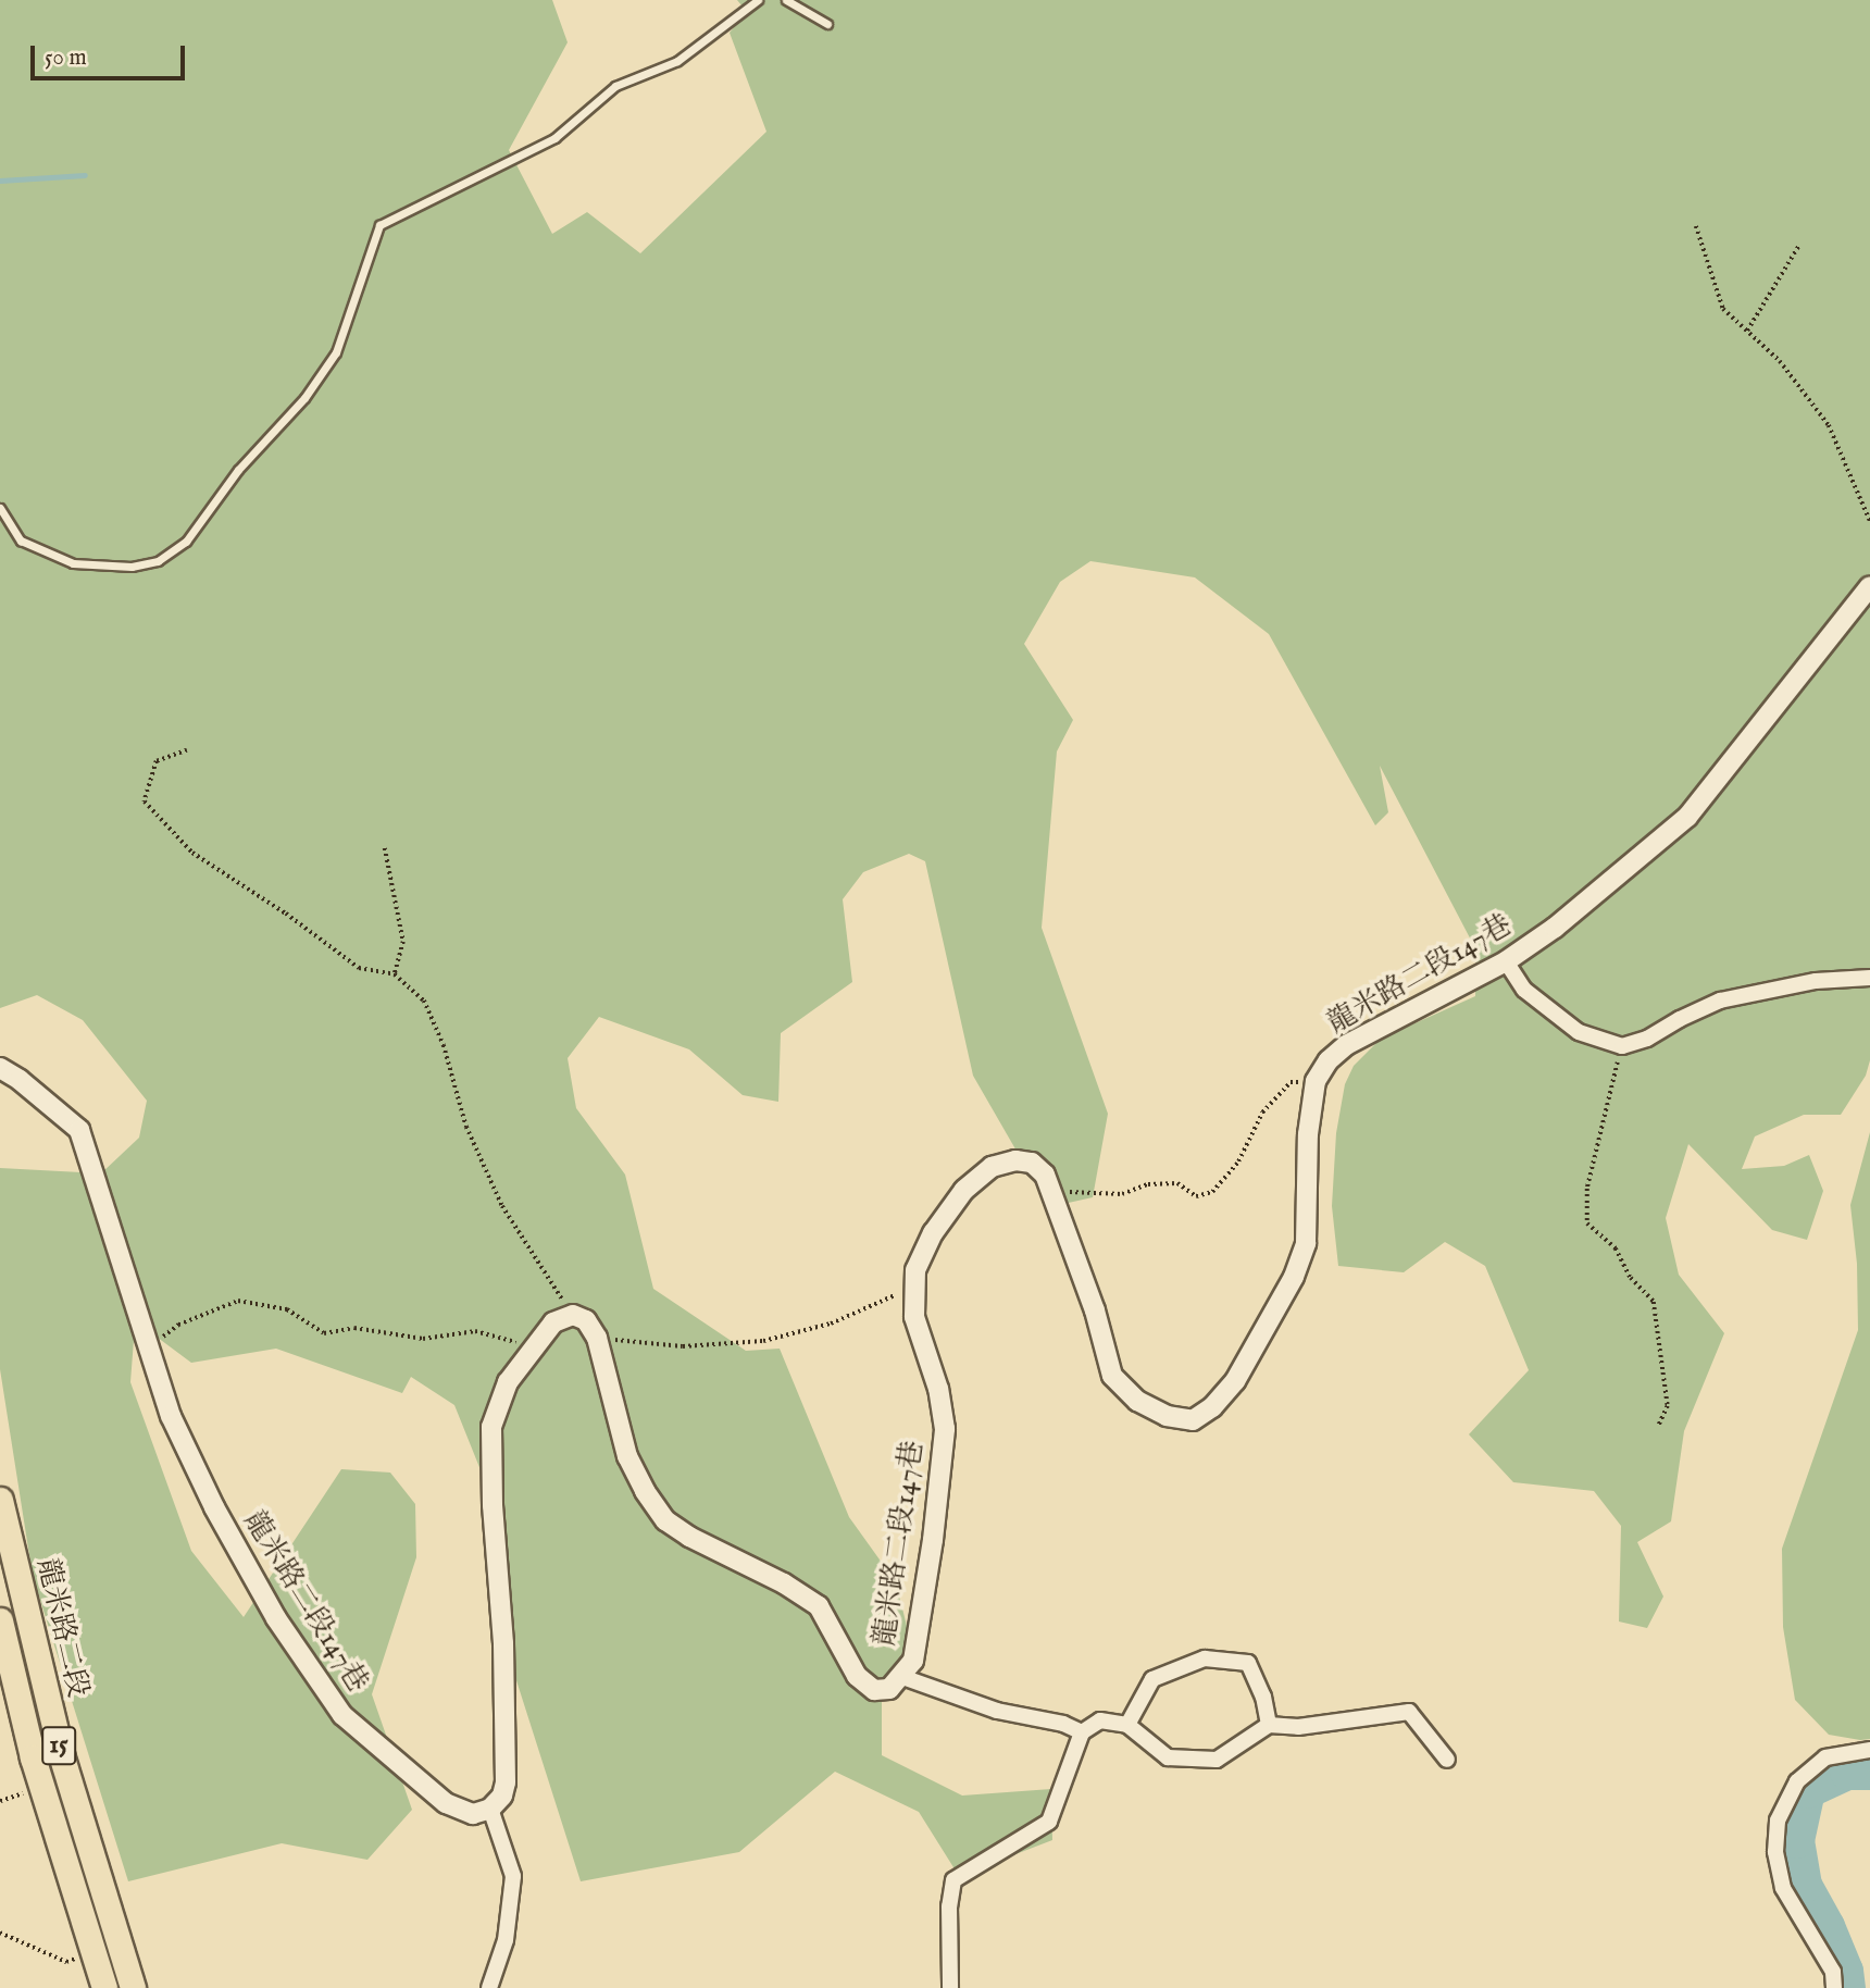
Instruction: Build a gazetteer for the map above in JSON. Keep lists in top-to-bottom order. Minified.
{"streets":{"main road":["龍米路二段","15"],"street":["龍米路二段147巷"]},"scale_bar":"50 m"}
